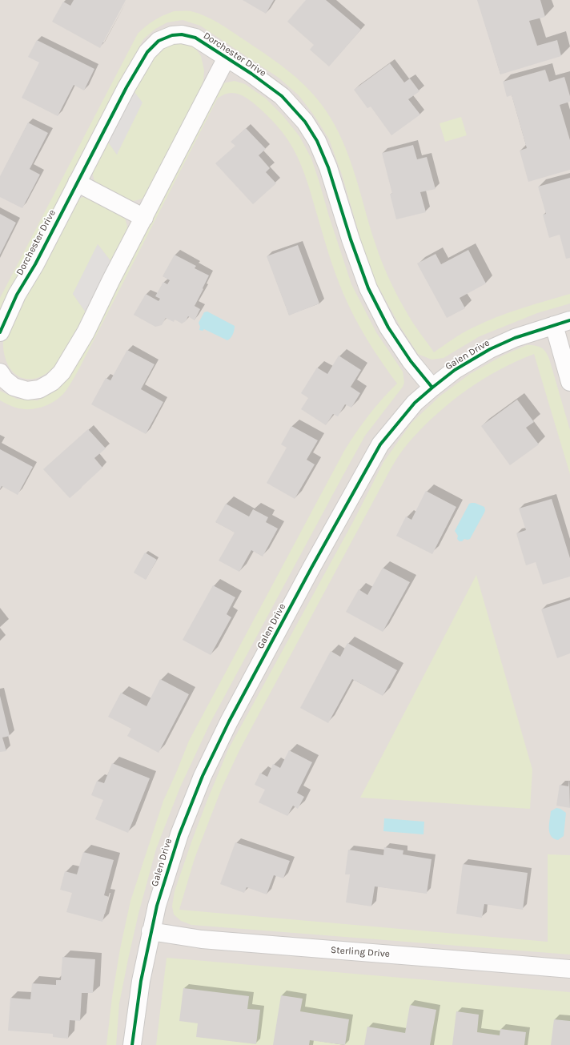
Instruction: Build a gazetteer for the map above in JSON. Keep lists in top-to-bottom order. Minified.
{"streets":{"street":["Dorchester Drive","Galen Drive","Sterling Drive"]},"crossings":[["Dorchester Drive","Galen Drive"],["Galen Drive","Sterling Drive"]]}
